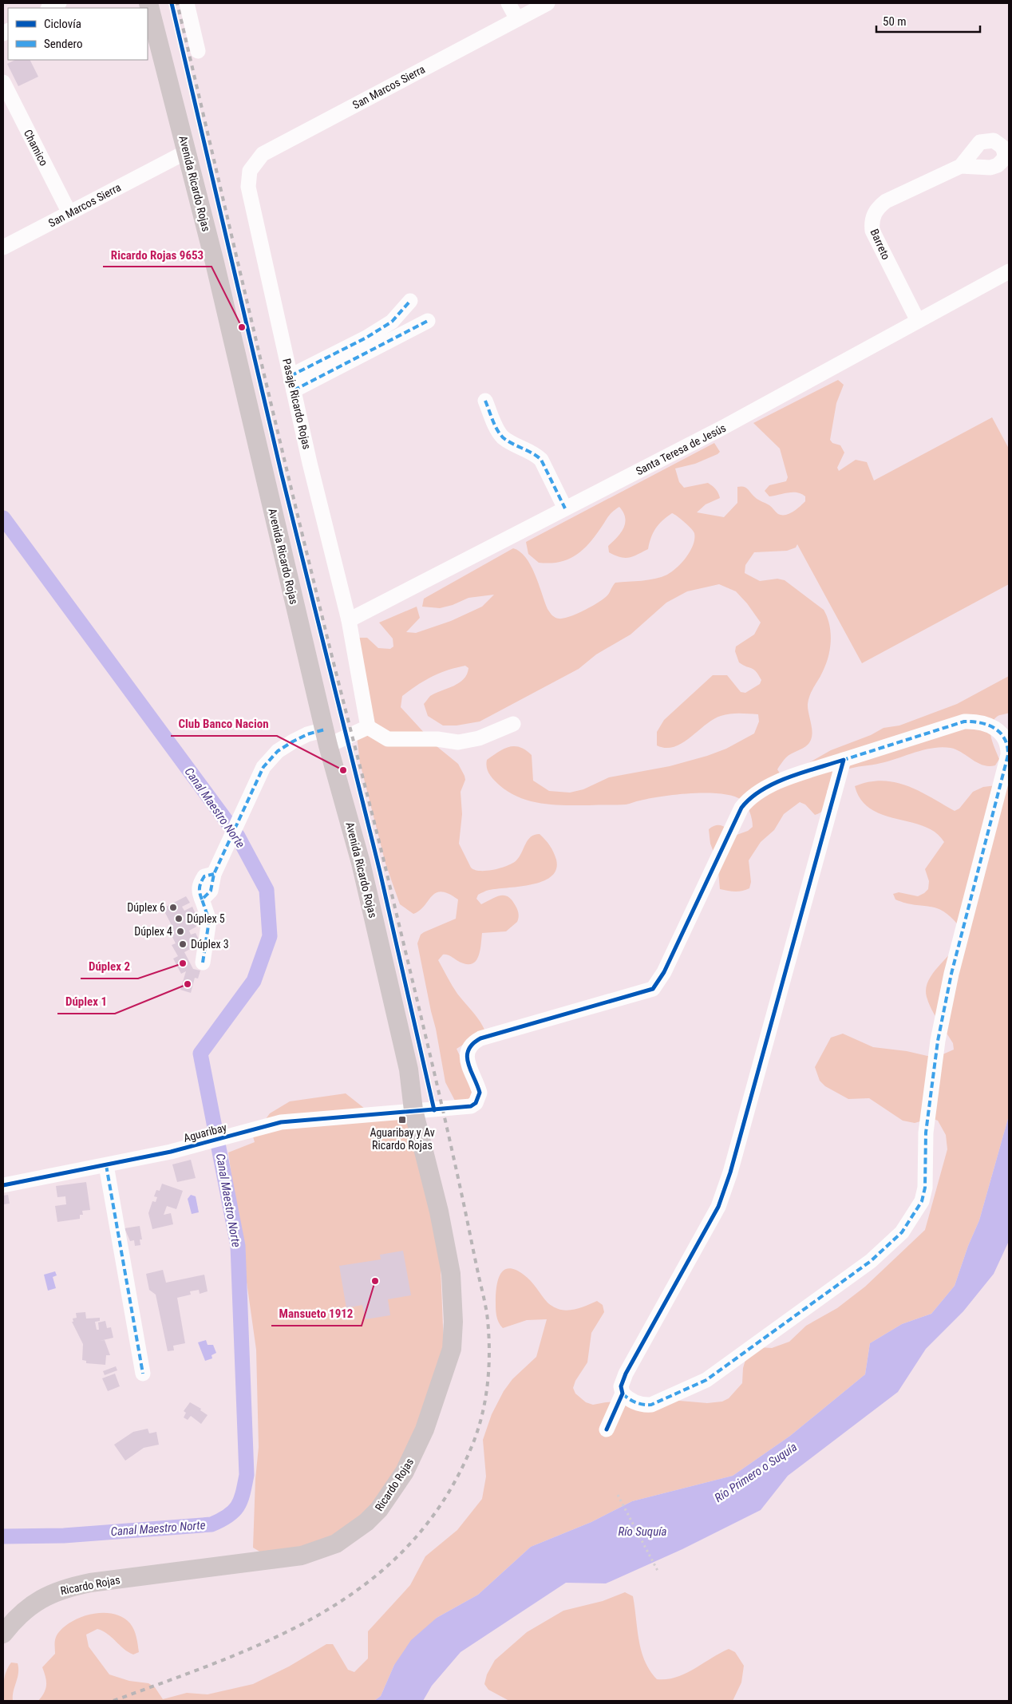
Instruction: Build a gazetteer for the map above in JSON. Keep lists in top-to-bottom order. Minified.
{"streets":{"main road":["Avenida Ricardo Rojas","Ricardo Rojas"],"street":["San Marcos Sierra","Chamico","Barreto","Pasaje Ricardo Rojas","Santa Teresa de Jesús","Aguaribay"]},"crossings":[["San Marcos Sierra","Chamico"],["San Marcos Sierra","Avenida Ricardo Rojas"],["San Marcos Sierra","Pasaje Ricardo Rojas"],["Avenida Ricardo Rojas","Aguaribay"],["Avenida Ricardo Rojas","Ricardo Rojas"],["Barreto","Santa Teresa de Jesús"],["Pasaje Ricardo Rojas","Santa Teresa de Jesús"],["Aguaribay","Ricardo Rojas"]],"water":["Canal Maestro Norte","Río Primero o Suquía","Río Suquía"],"places":{"other":["Ricardo Rojas 9653","Club Banco Nacion","Dúplex 6","Dúplex 5","Dúplex 4","Dúplex 3","Dúplex 2","Dúplex 1","Mansueto 1912"],"transit":["Aguaribay y Av Ricardo Rojas"]},"legend":["Ciclovía","Sendero"],"scale_bar":"50 m"}
